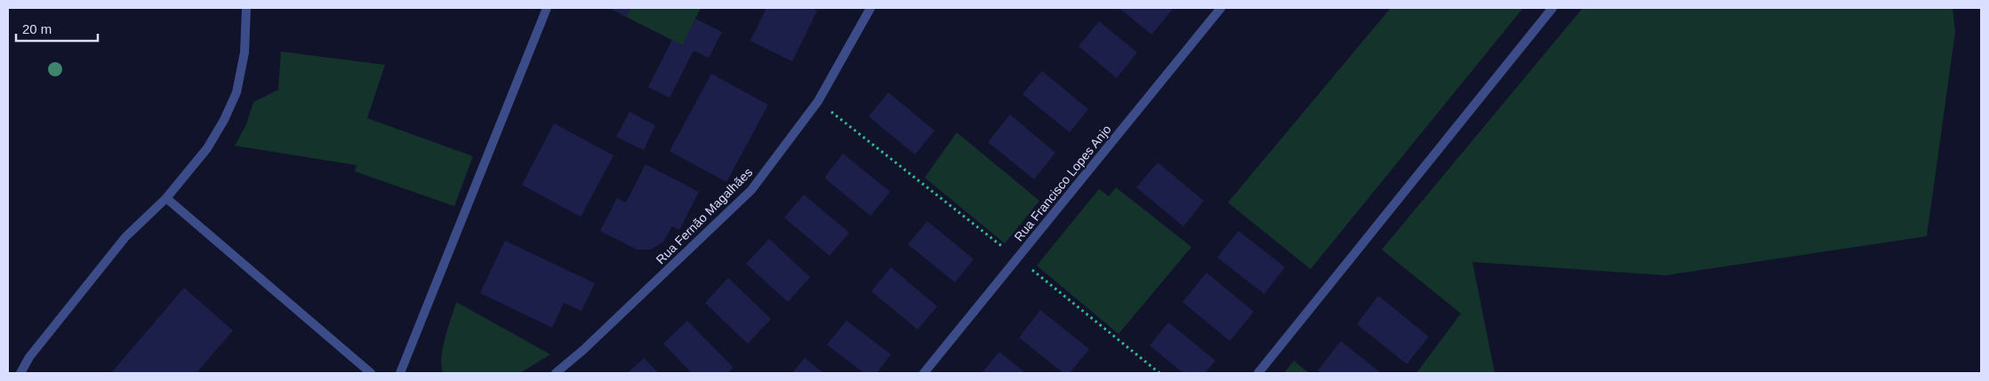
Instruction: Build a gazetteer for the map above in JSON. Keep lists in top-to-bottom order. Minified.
{"streets":{"street":["Rua Francisco Lopes Anjo","Rua Fernão Magalhães"]},"scale_bar":"20 m"}
